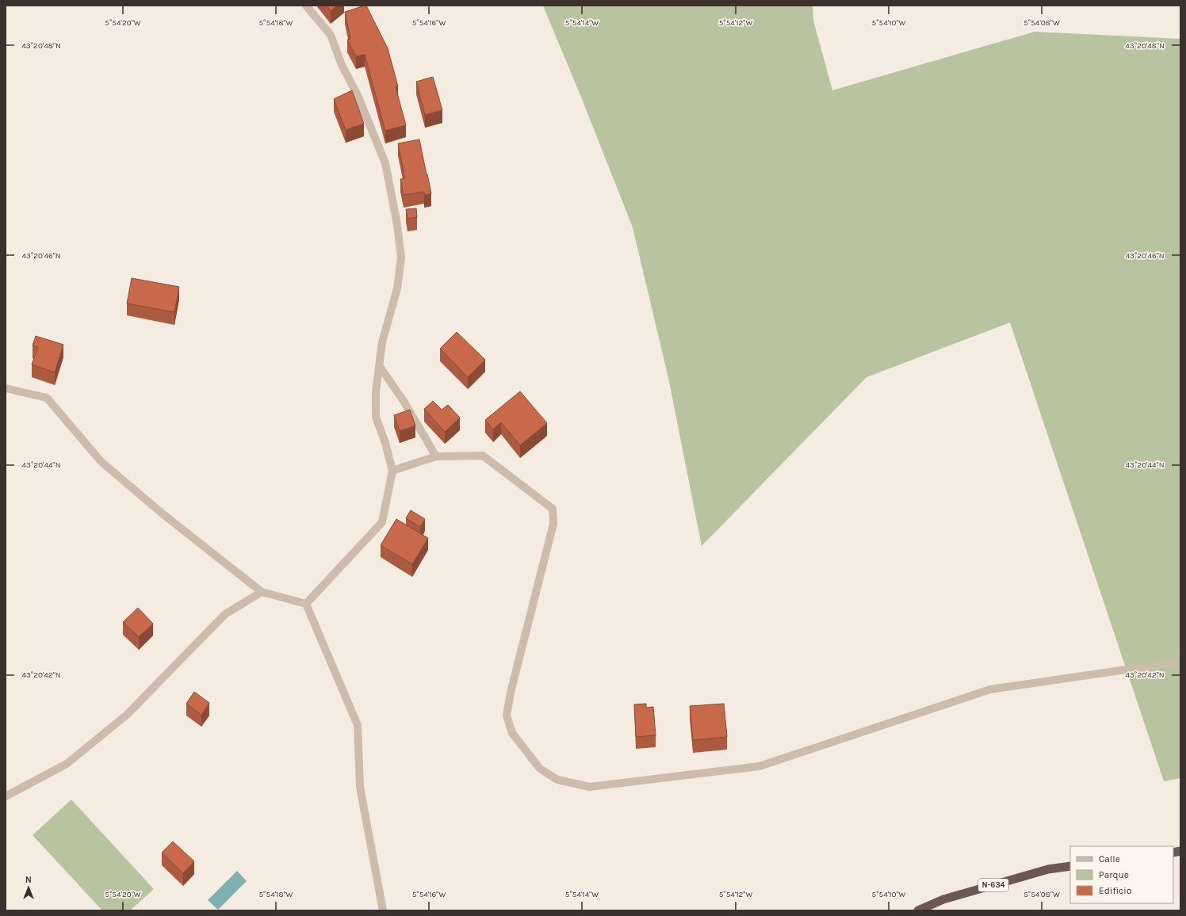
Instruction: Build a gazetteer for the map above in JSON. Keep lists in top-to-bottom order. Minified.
{"streets":{"highway":["N-634"]},"legend":["Calle","Parque","Edificio"],"north":"top","coordinates":["5°54'20\"W","5°54'18\"W","5°54'16\"W","5°54'14\"W","5°54'12\"W","5°54'10\"W","5°54'08\"W","43°20'48\"N","43°20'46\"N","43°20'44\"N","43°20'42\"N"]}
